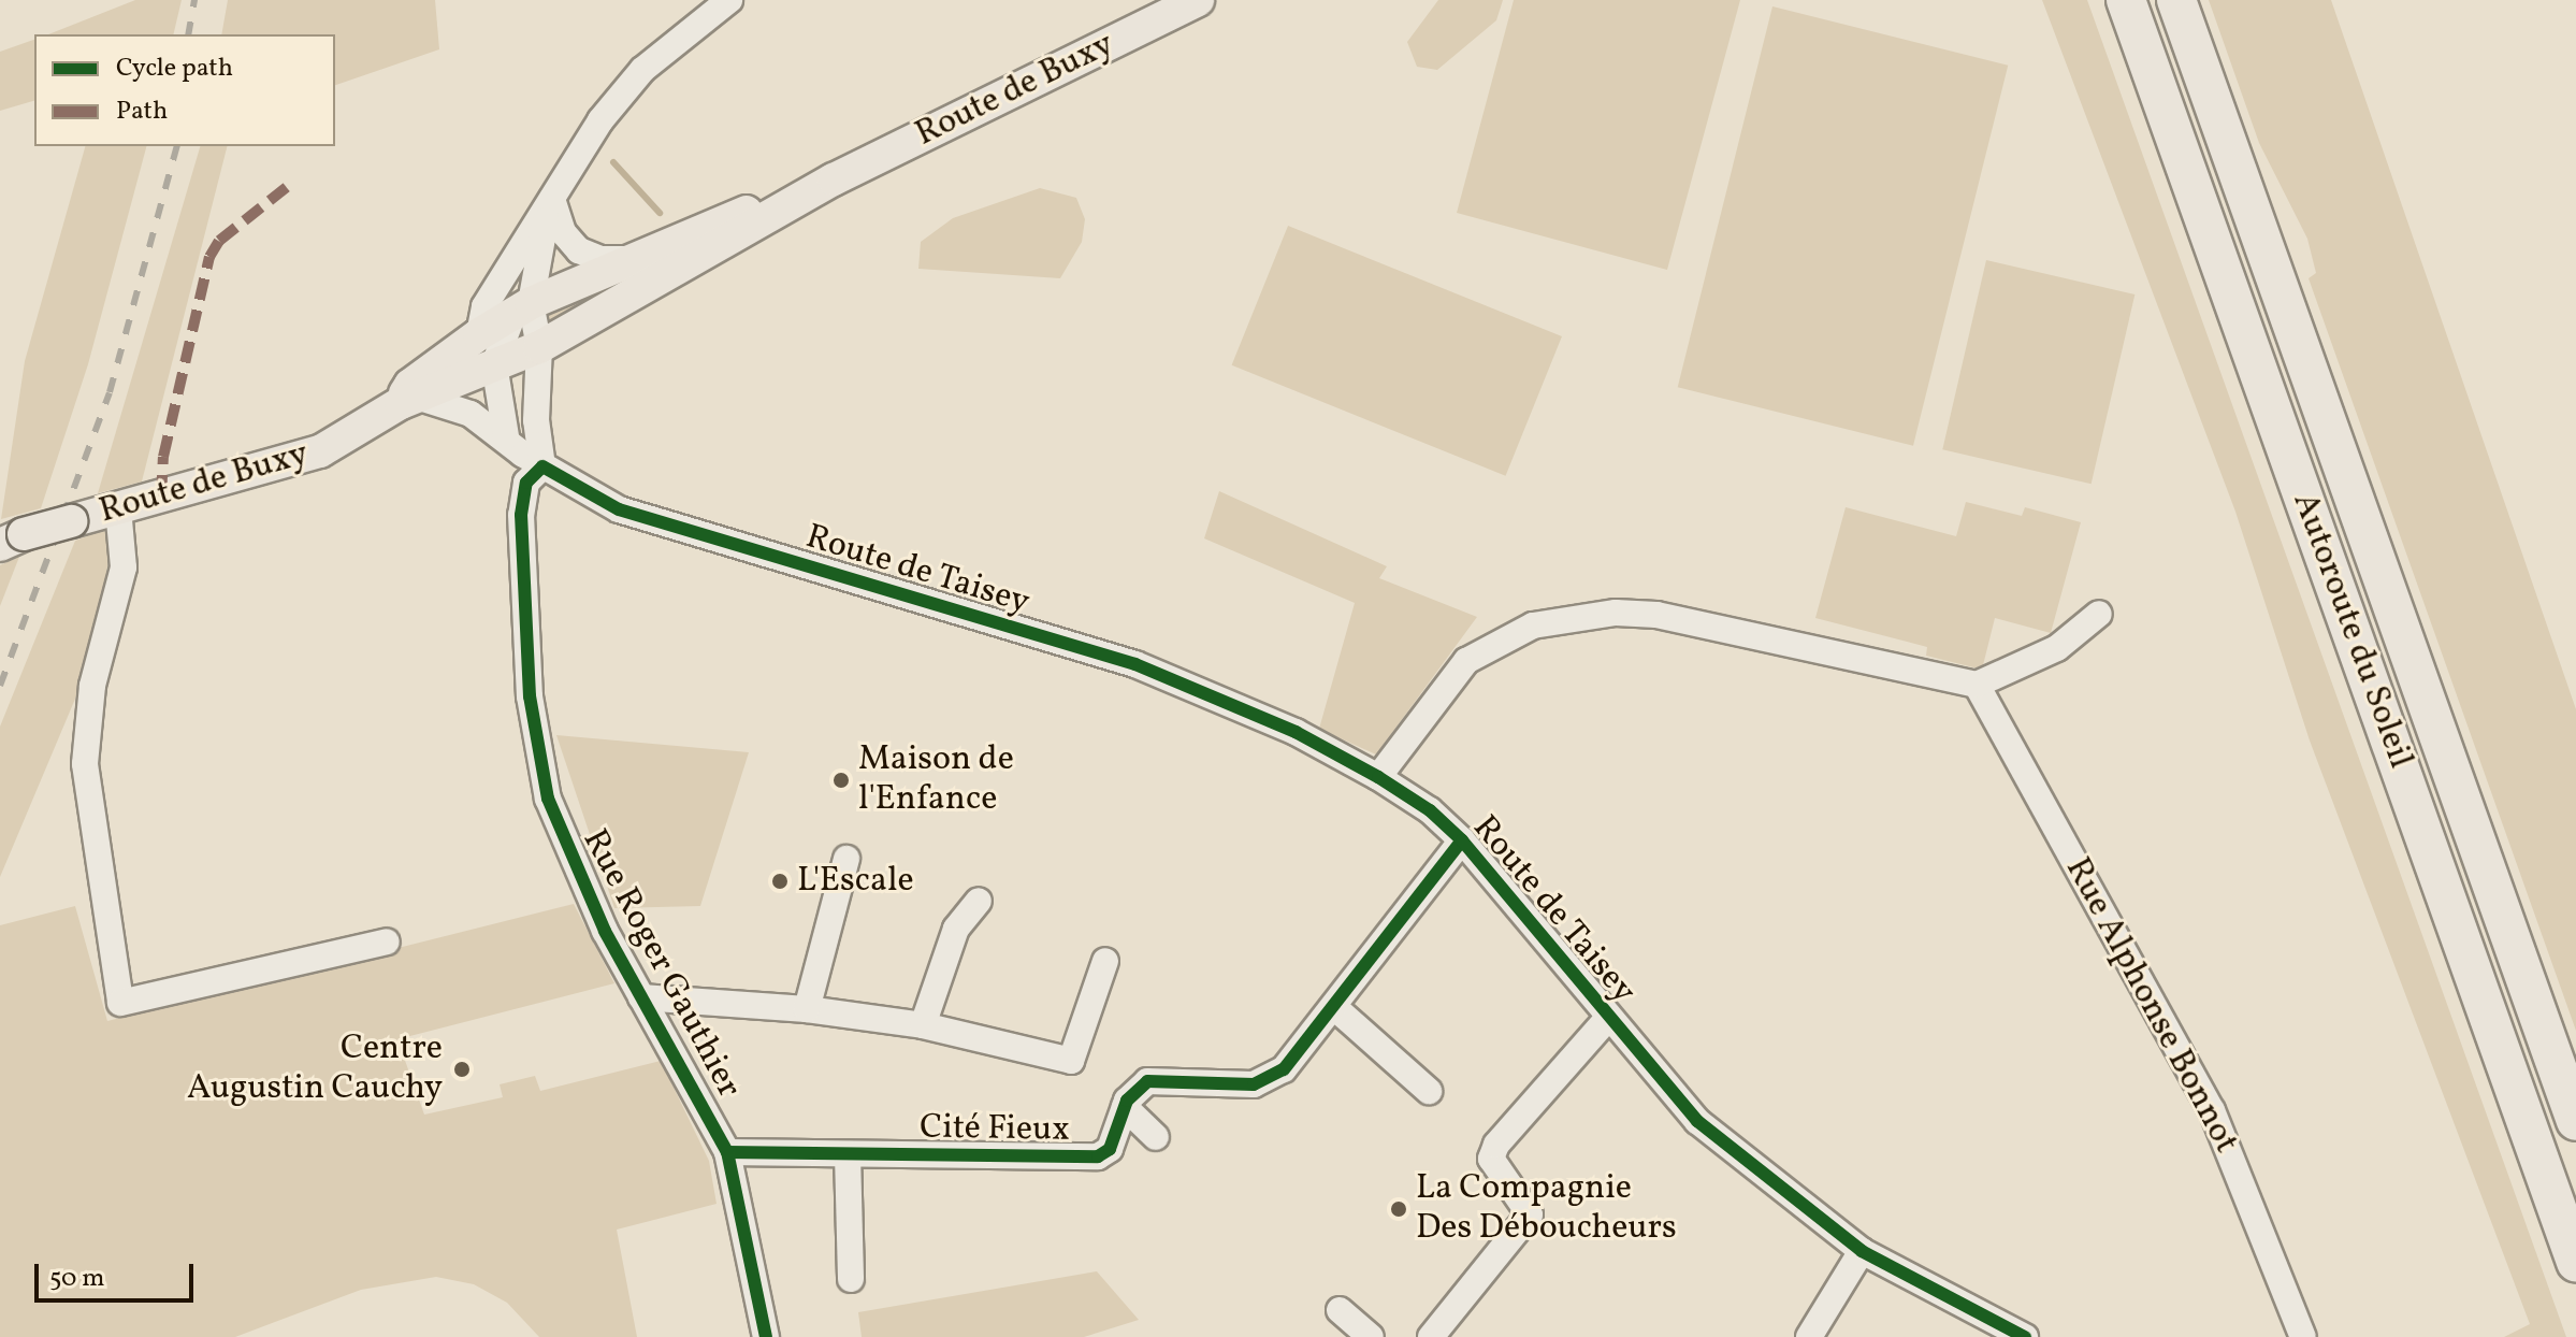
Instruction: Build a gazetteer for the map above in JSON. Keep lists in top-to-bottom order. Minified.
{"streets":{"highway":["Autoroute du Soleil"],"main road":["Route de Buxy"],"street":["Route de Taisey","Rue Roger Gauthier","Rue Alphonse Bonnot","Cité Fieux"]},"crossings":[["Route de Buxy","Route de Taisey"],["Route de Taisey","Rue Roger Gauthier"],["Route de Taisey","Cité Fieux"],["Rue Roger Gauthier","Cité Fieux"]],"places":["Maison de l'Enfance","L'Escale","Centre Augustin Cauchy","La Compagnie Des Déboucheurs"],"legend":["Cycle path","Path"],"scale_bar":"50 m"}
